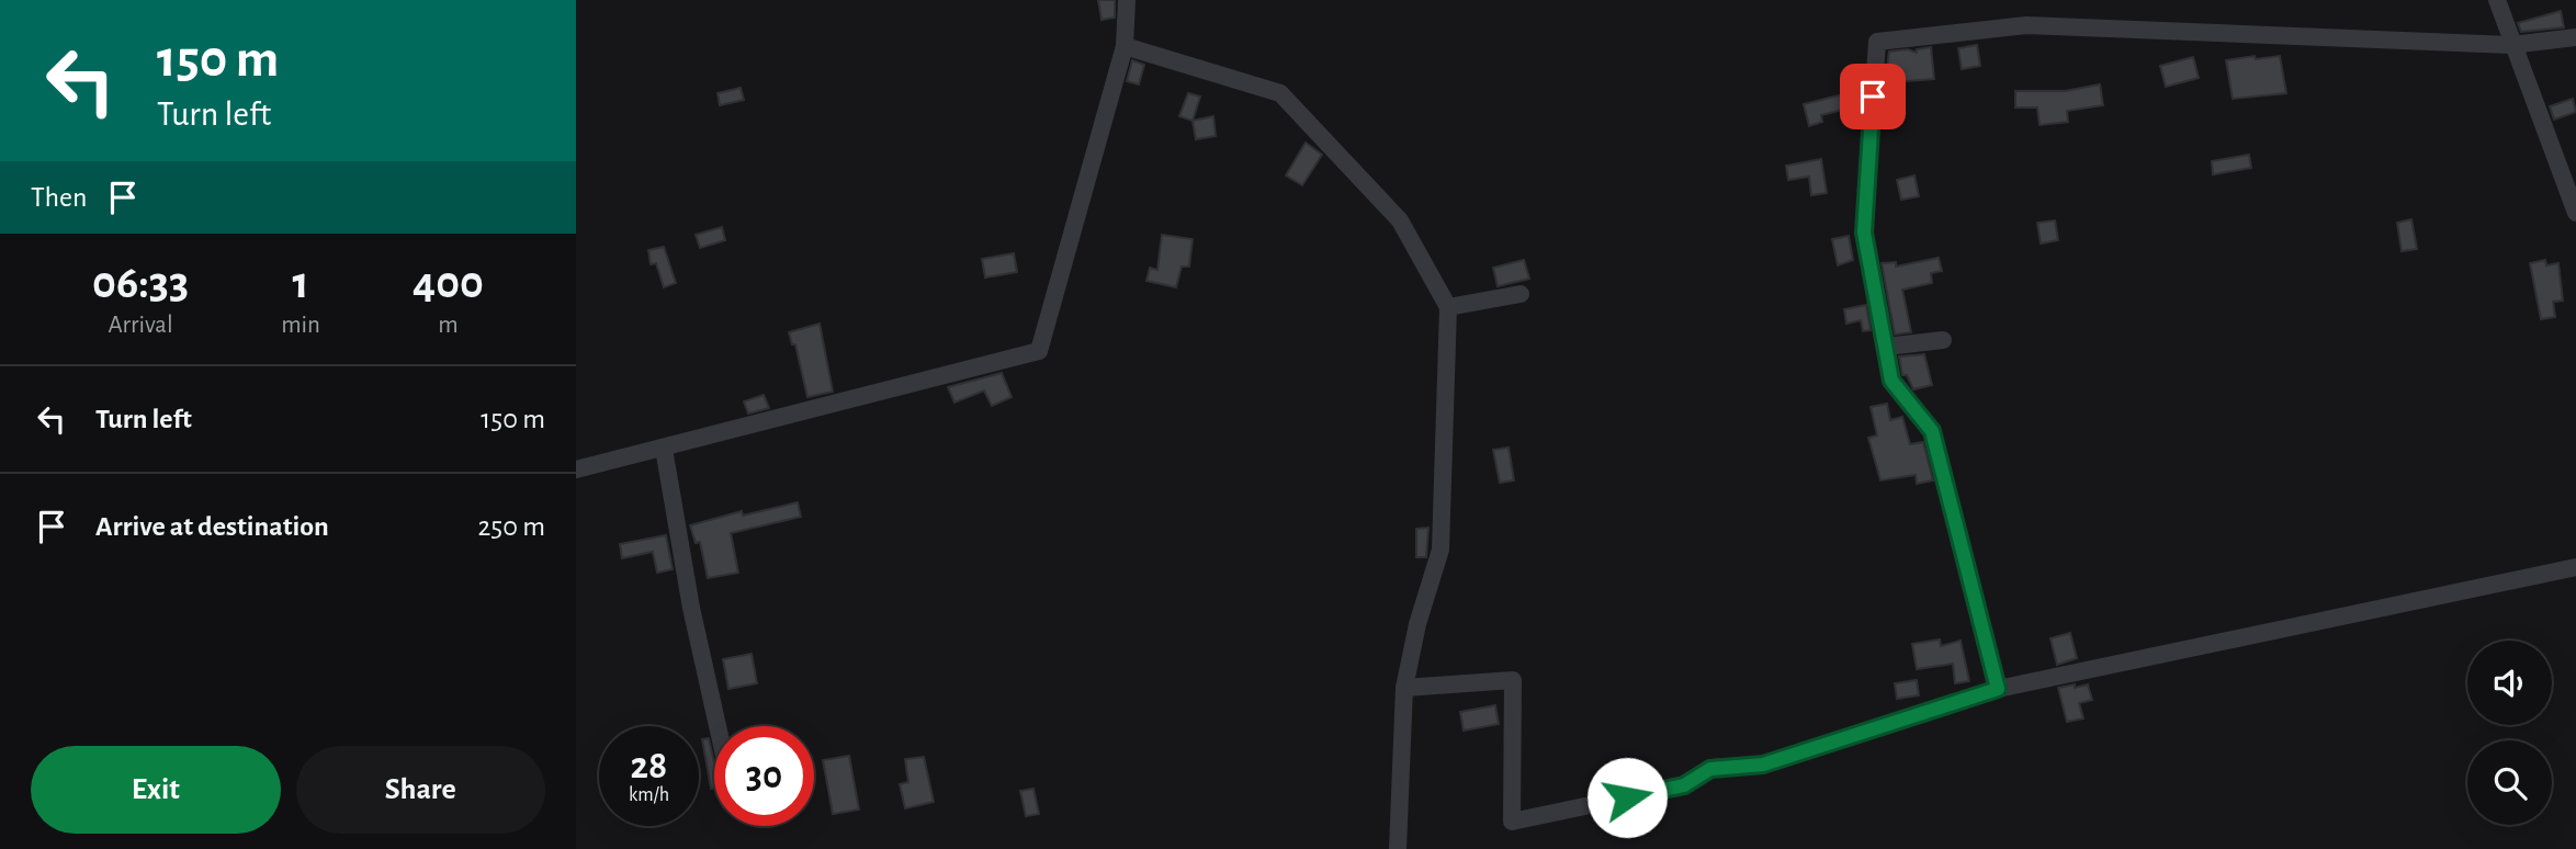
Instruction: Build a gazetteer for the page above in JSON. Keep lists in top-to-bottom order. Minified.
{"page":{"turn":["150 m","Turn left"],"then":"Then","eta":["06:33","Arrival","1","min","400","m"],"list":[{"name":"Turn left","value":"150 m"},{"name":"Arrive at destination","value":"250 m"}],"speed":"28 km/h","limit":"30","buttons":["Exit","Share"]}}
